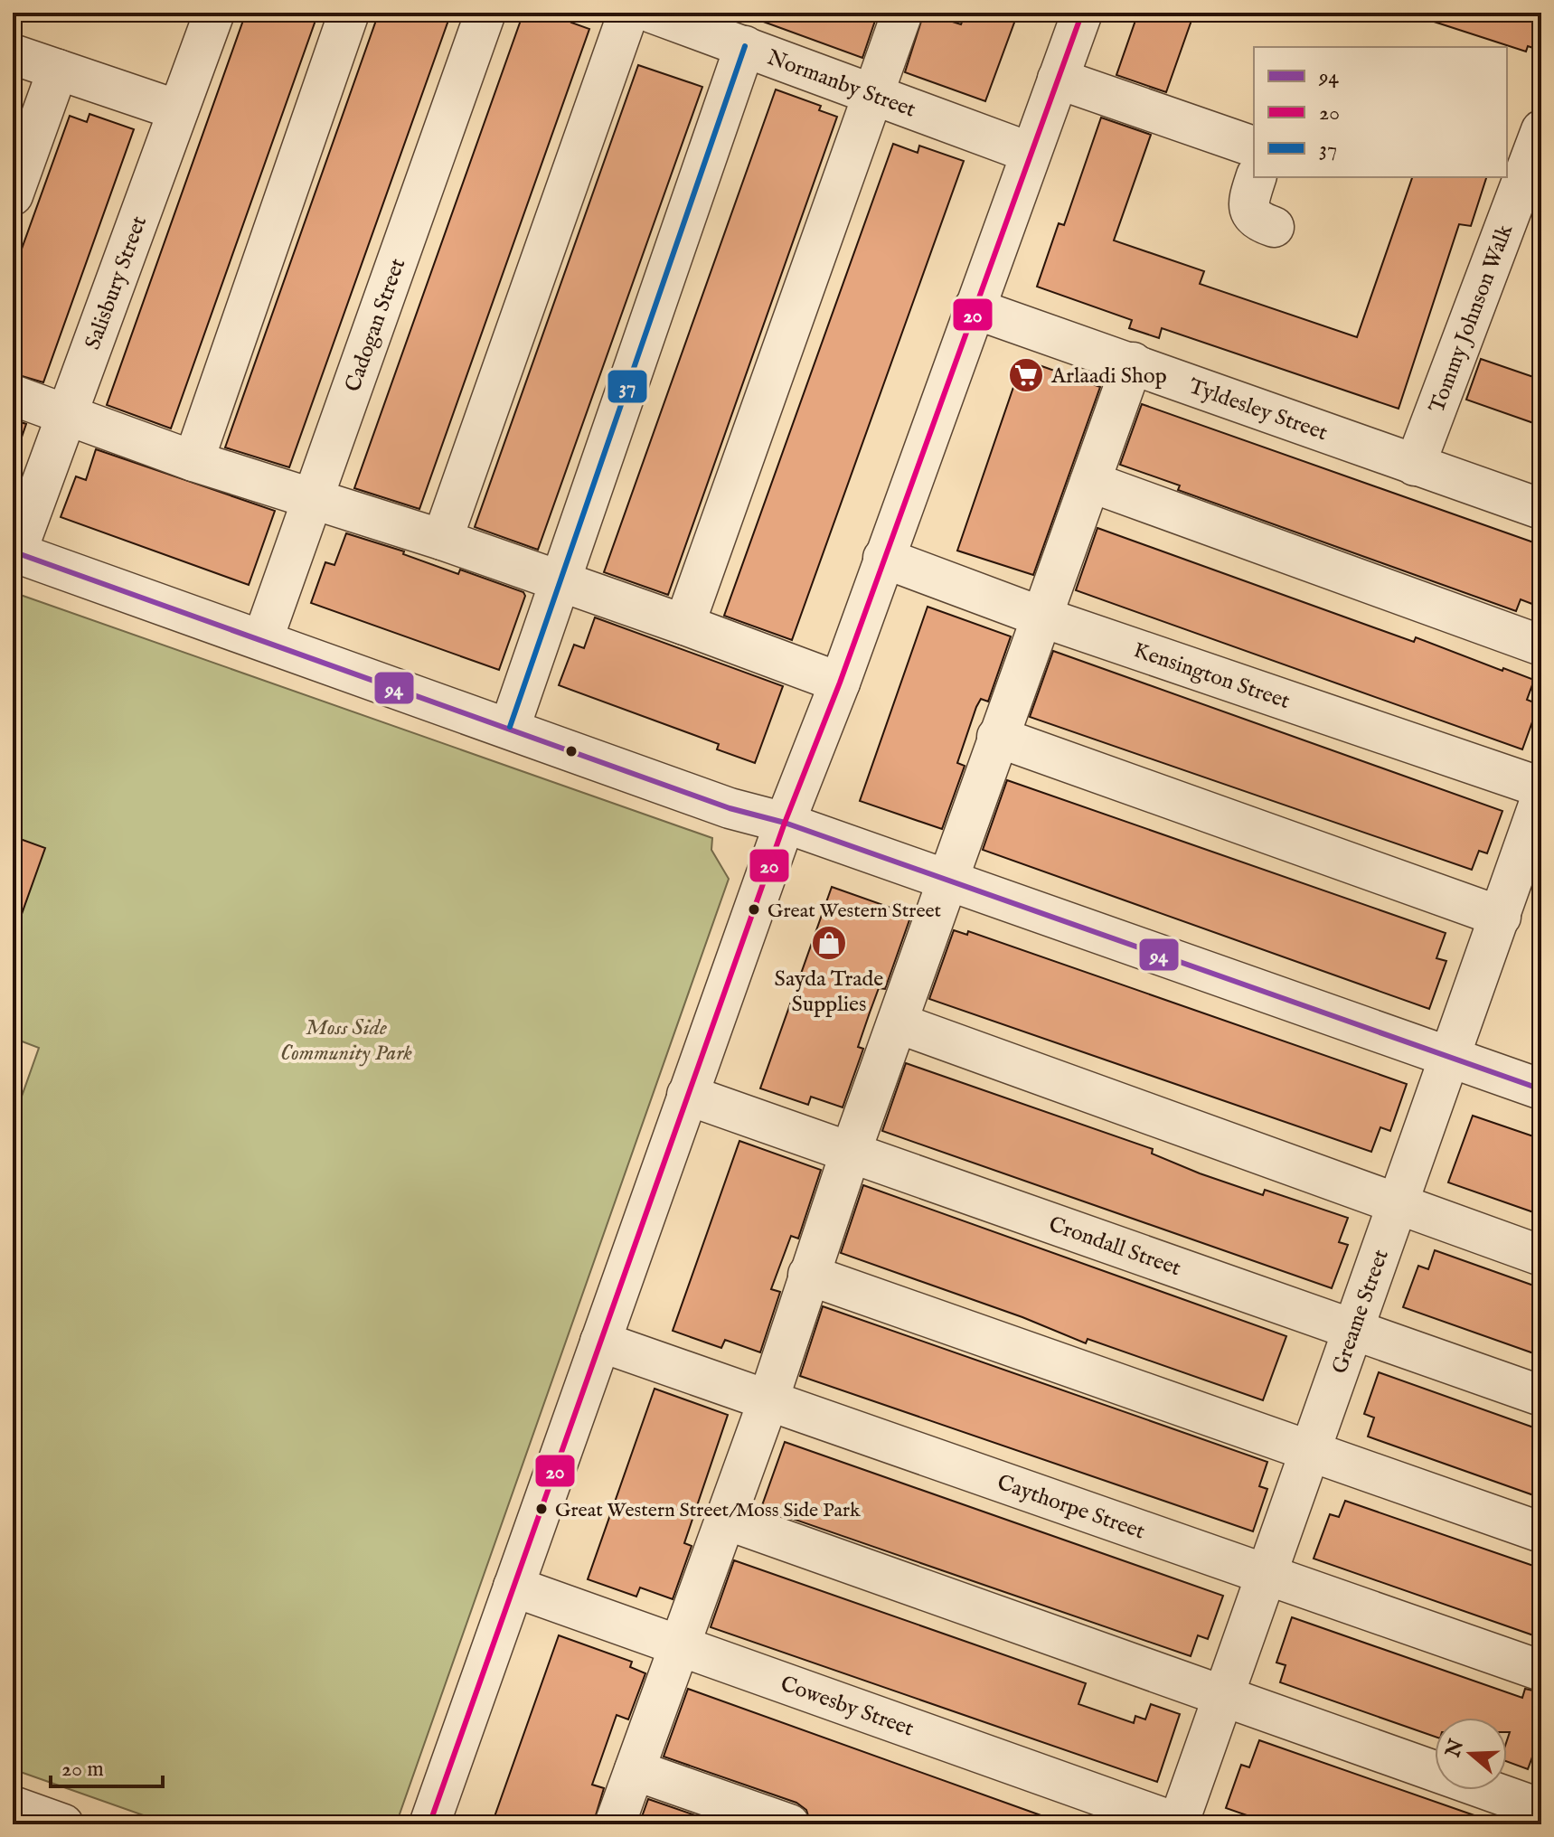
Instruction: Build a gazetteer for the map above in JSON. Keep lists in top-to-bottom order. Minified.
{"streets":{"street":["Normanby Street","Salisbury Street","Tommy Johnson Walk","Cadogan Street","Tyldesley Street","Kensington Street","Crondall Street","Greame Street","Caythorpe Street","Cowesby Street"]},"crossings":[["Tommy Johnson Walk","Tyldesley Street"],["Crondall Street","Greame Street"],["Greame Street","Caythorpe Street"],["Greame Street","Cowesby Street"]],"parks":["Moss Side Community Park"],"places":{"supermarket":["Arlaadi Shop"],"other":["Great Western Street","Great Western Street/Moss Side Park"],"shop":["Sayda Trade Supplies"]},"lines":["transit line 20","transit line 37","transit line 94"],"legend":["94","20","37"],"scale_bar":"20 m","north":"left"}
